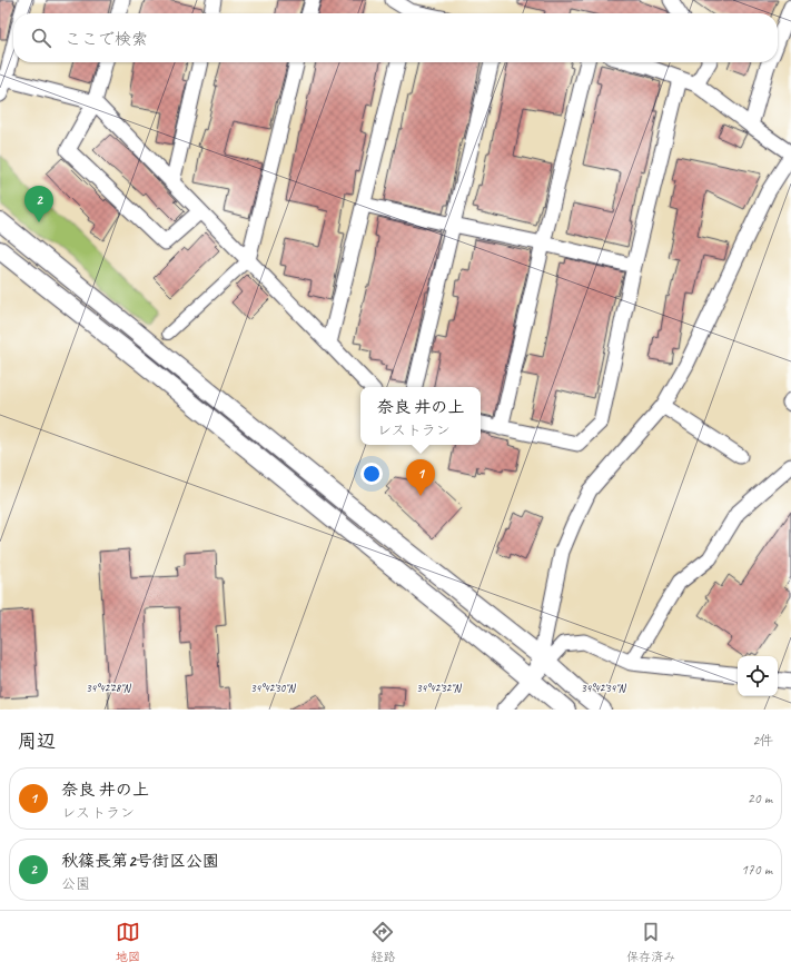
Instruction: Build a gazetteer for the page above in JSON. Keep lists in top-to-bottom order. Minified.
{"page":{"search":"ここで検索","pins":["2","1"],"popup":["奈良 井の上","レストラン"],"heading":["周辺","2件"],"list":[{"mark":"1","name":"奈良 井の上","note":"レストラン","value":"20 m"},{"mark":"2","name":"秋篠長第2号街区公園","note":"公園","value":"170 m"}],"nav":["地図","経路","保存済み"]},"coordinates":["34°42'28\"N","34°42'30\"N","34°42'32\"N","34°42'34\"N"]}
